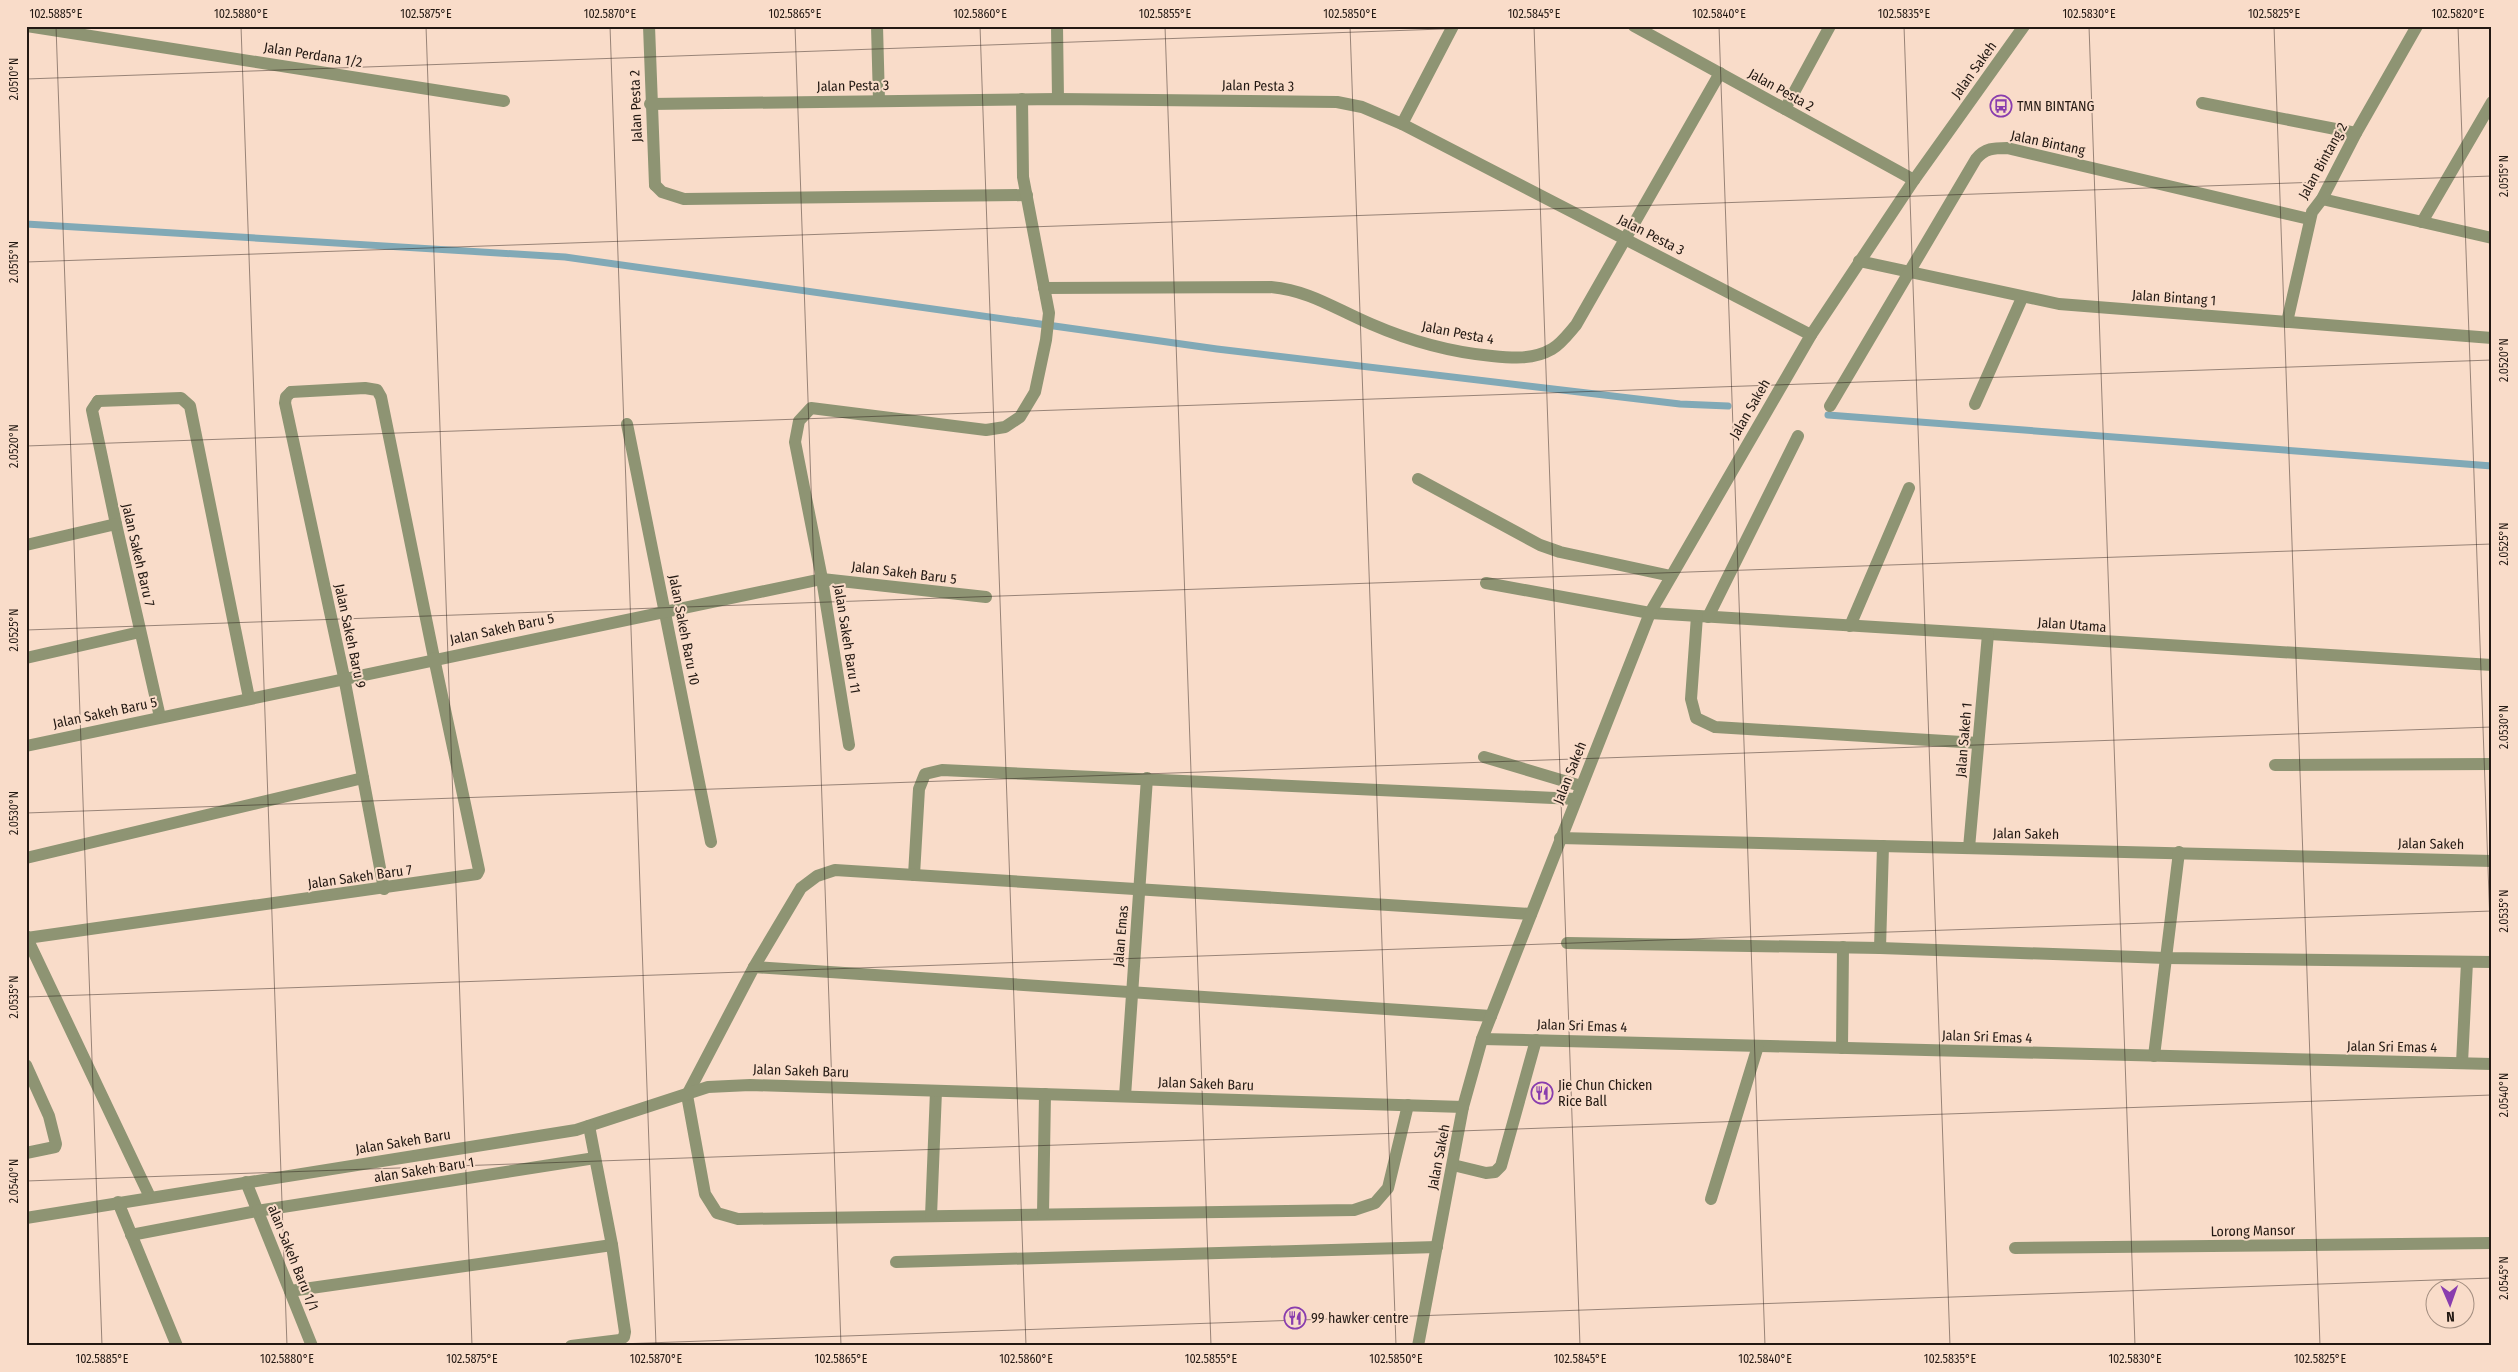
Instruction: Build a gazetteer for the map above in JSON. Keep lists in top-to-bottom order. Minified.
{"streets":{"street":["Jalan Perdana 1/2","Jalan Sakeh","Jalan Pesta 3","Jalan Pesta 2","Jalan Bintang","Jalan Bintang 2","Jalan Bintang 1","Jalan Pesta 4","Jalan Sakeh Baru 7","Jalan Sakeh Baru 5","Jalan Utama","Jalan Sakeh Baru 10","Jalan Sakeh Baru 9","Jalan Sakeh Baru 11","Jalan Sakeh 1","Jalan Emas","Jalan Sri Emas 4","Jalan Sakeh Baru","alan Sakeh Baru 1","Lorong Mansor","alan Sakeh Baru 1/1"]},"crossings":[["Jalan Sakeh","Jalan Pesta 3"],["Jalan Sakeh","Jalan Pesta 2"],["Jalan Sakeh","Jalan Bintang 1"],["Jalan Sakeh","Jalan Utama"],["Jalan Sakeh","Jalan Sakeh 1"],["Jalan Sakeh","Jalan Sri Emas 4"],["Jalan Sakeh","Jalan Sakeh Baru"],["Jalan Pesta 3","Jalan Pesta 2"],["Jalan Pesta 3","Jalan Pesta 4"],["Jalan Pesta 2","Jalan Pesta 4"],["Jalan Bintang","Jalan Bintang 2"],["Jalan Bintang","Jalan Bintang 1"],["Jalan Bintang 2","Jalan Bintang 1"],["Jalan Pesta 4","Jalan Sakeh Baru 11"],["Jalan Sakeh Baru 7","Jalan Sakeh Baru 5"],["Jalan Sakeh Baru 7","Jalan Sakeh Baru 9"],["Jalan Sakeh Baru 5","Jalan Sakeh Baru 10"],["Jalan Sakeh Baru 5","Jalan Sakeh Baru 9"],["Jalan Sakeh Baru 5","Jalan Sakeh Baru 11"],["Jalan Utama","Jalan Sakeh 1"],["Jalan Emas","Jalan Sakeh Baru"],["Jalan Sakeh Baru","alan Sakeh Baru 1/1"],["alan Sakeh Baru 1","alan Sakeh Baru 1/1"]],"places":{"bus stop":["TMN BINTANG"],"restaurant":["Jie Chun Chicken Rice Ball","99 hawker centre"]},"north":"bottom","coordinates":["102.5885°E","102.5880°E","102.5875°E","102.5870°E","102.5865°E","102.5860°E","102.5855°E","102.5850°E","102.5845°E","102.5840°E","102.5835°E","102.5830°E","102.5825°E","102.5820°E","2.0510°N","2.0515°N","2.0520°N","2.0525°N","2.0530°N","2.0535°N","2.0540°N","2.0545°N"]}
